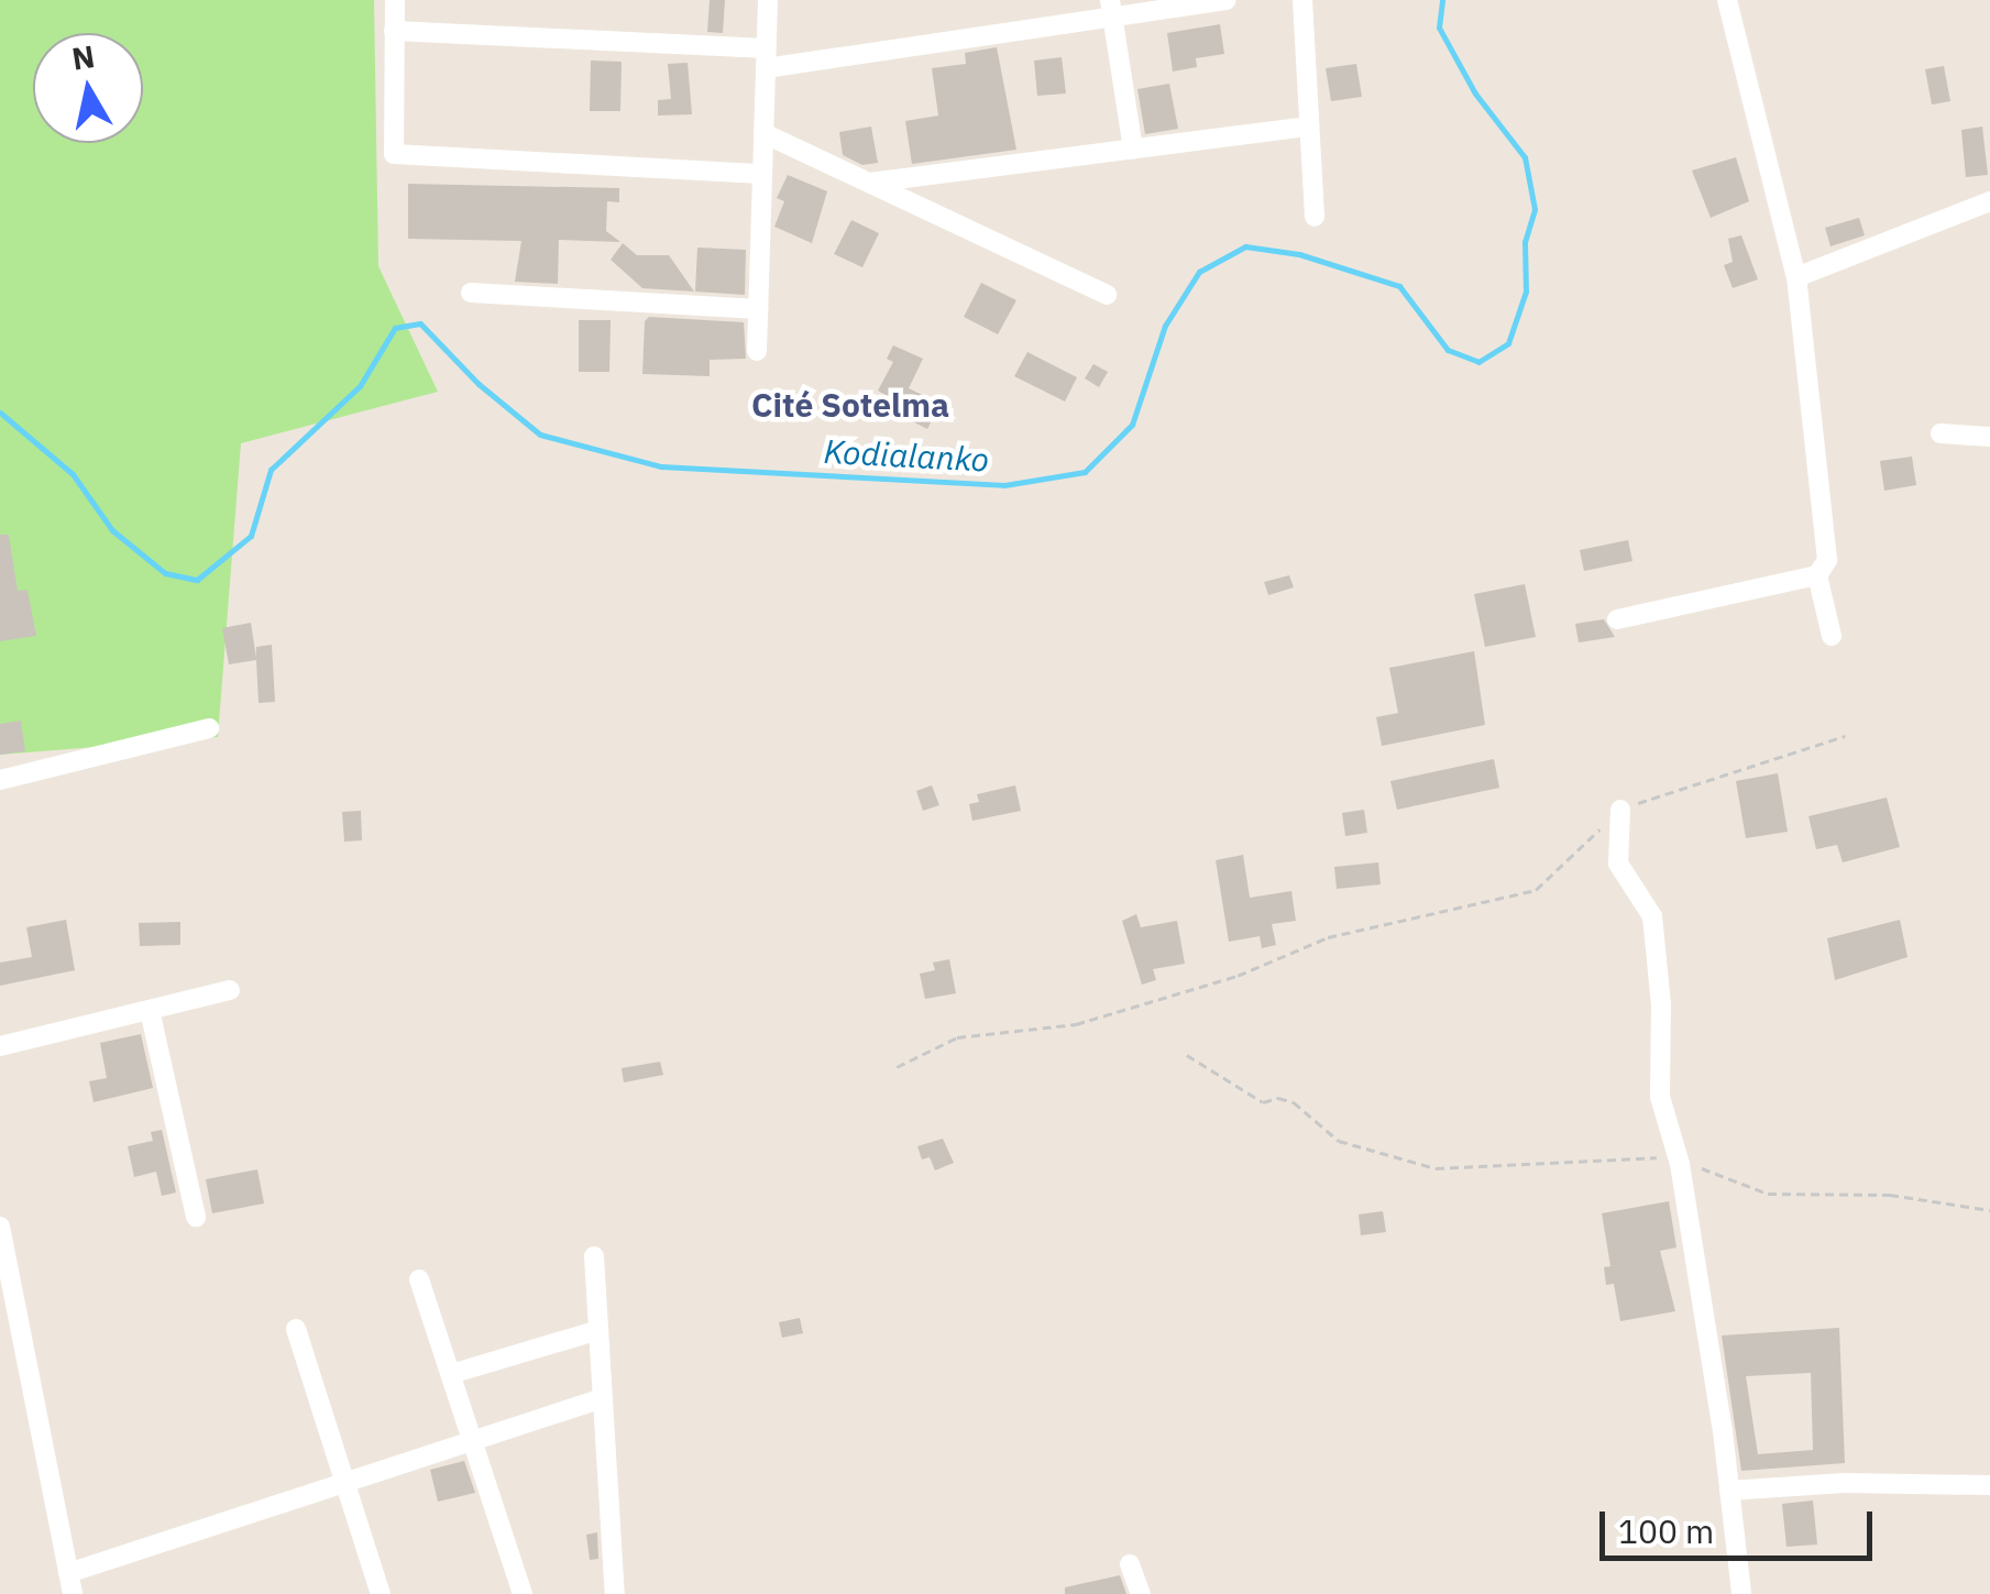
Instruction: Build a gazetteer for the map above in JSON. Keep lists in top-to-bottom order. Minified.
{"districts":["Cité Sotelma"],"water":["Kodialanko"],"scale_bar":"100 m","north":"top"}
